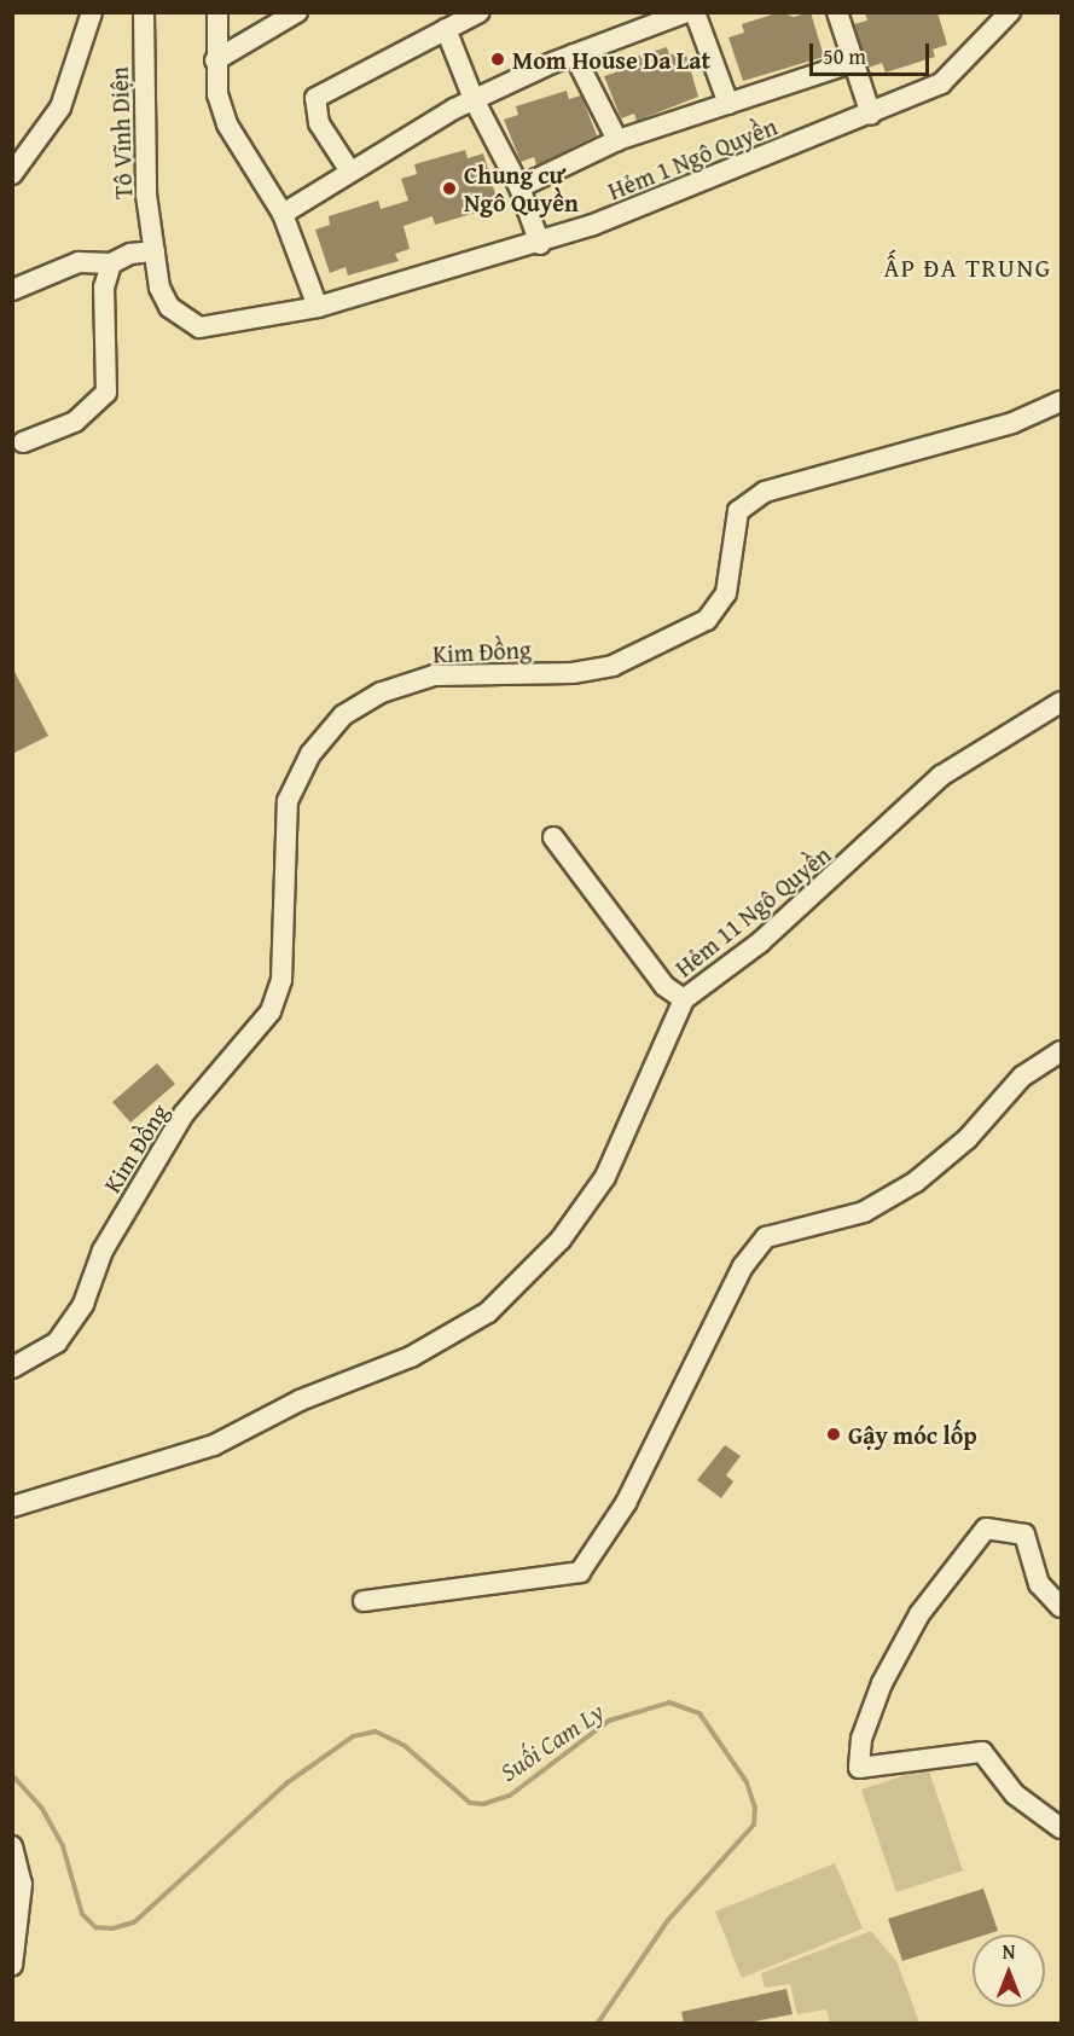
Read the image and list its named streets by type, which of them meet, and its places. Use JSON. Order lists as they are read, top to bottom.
{
  "streets": {
    "street": [
      "Tô Vĩnh Diện",
      "Hẻm 1 Ngô Quyền",
      "Kim Đồng",
      "Hẻm 11 Ngô Quyền"
    ]
  },
  "crossings": [
    ["Tô Vĩnh Diện", "Hẻm 1 Ngô Quyền"]
  ],
  "districts": ["ẤP ĐA TRUNG"],
  "water": ["Suối Cam Ly"],
  "places": ["Mom House Da Lat", "Chung cư Ngô Quyền", "Gậy móc lốp"],
  "scale_bar": "50 m",
  "north": "top"
}
